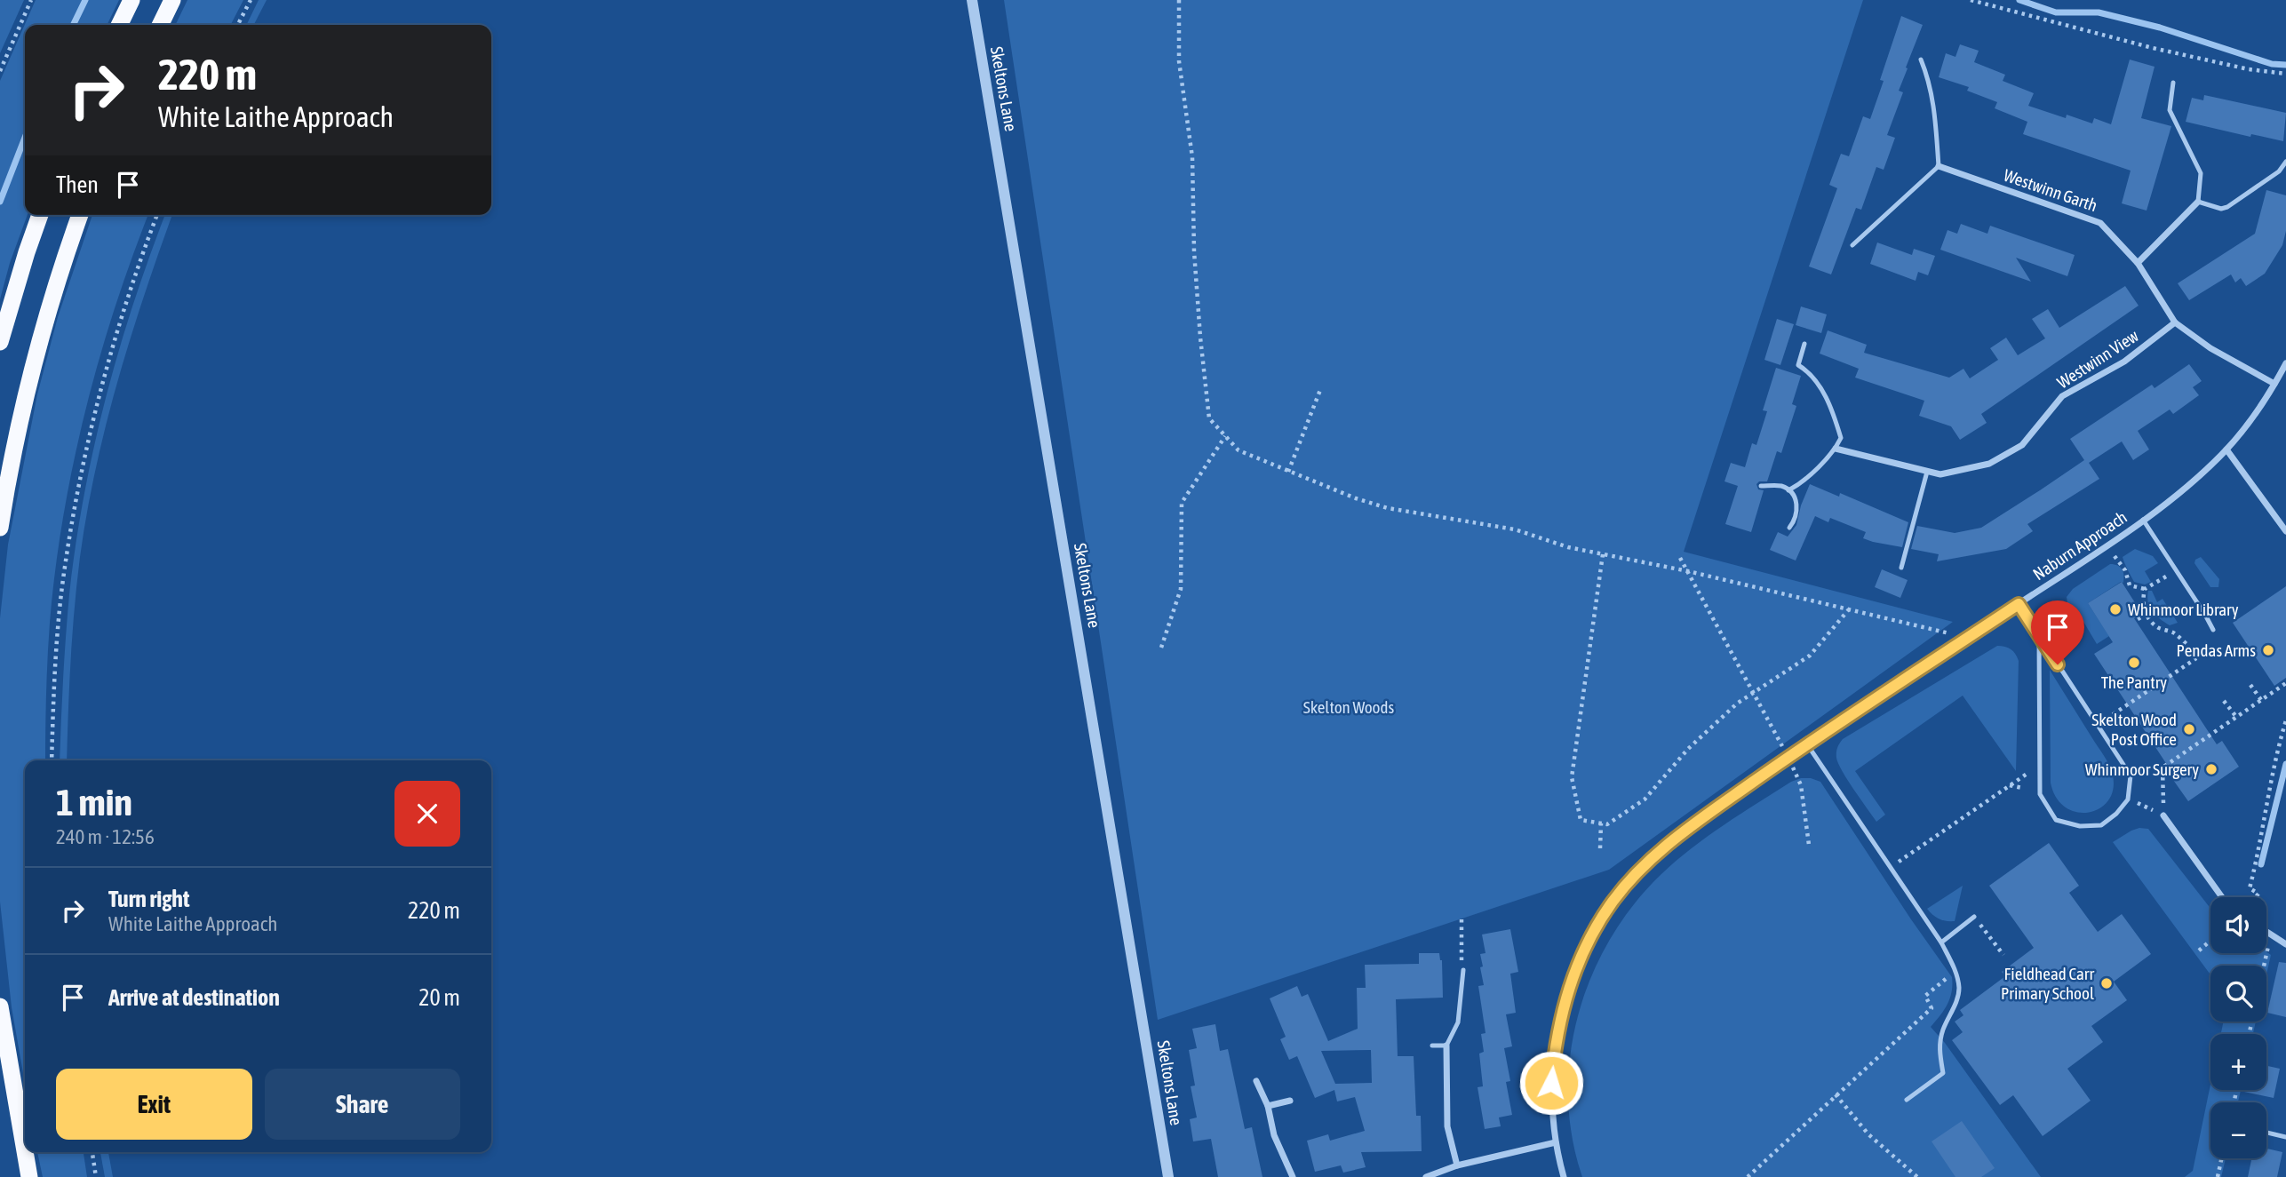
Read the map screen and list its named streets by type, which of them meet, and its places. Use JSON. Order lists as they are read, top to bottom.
{
  "streets": {
    "street": [
      "Skeltons Lane",
      "Westwinn Garth",
      "Westwinn View",
      "Naburn Approach"
    ]
  },
  "crossings": [
    ["Westwinn Garth", "Westwinn View"],
    ["Westwinn Garth", "Naburn Approach"]
  ],
  "parks": ["Skelton Woods"],
  "places": [
    "Whinmoor Library",
    "Pendas Arms",
    "The Pantry",
    "Skelton Wood Post Office",
    "Whinmoor Surgery",
    "Fieldhead Carr Primary School"
  ],
  "page": {
    "turn": ["220 m", "White Laithe Approach"],
    "then": "Then",
    "heading": ["1 min", "240 m · 12:56"],
    "list": [
      {
        "name": "Turn right",
        "note": "White Laithe Approach",
        "value": "220 m"
      },
      {
        "name": "Arrive at destination",
        "value": "20 m"
      }
    ],
    "map_buttons": ["+", "−"],
    "buttons": ["Exit", "Share"]
  }
}
